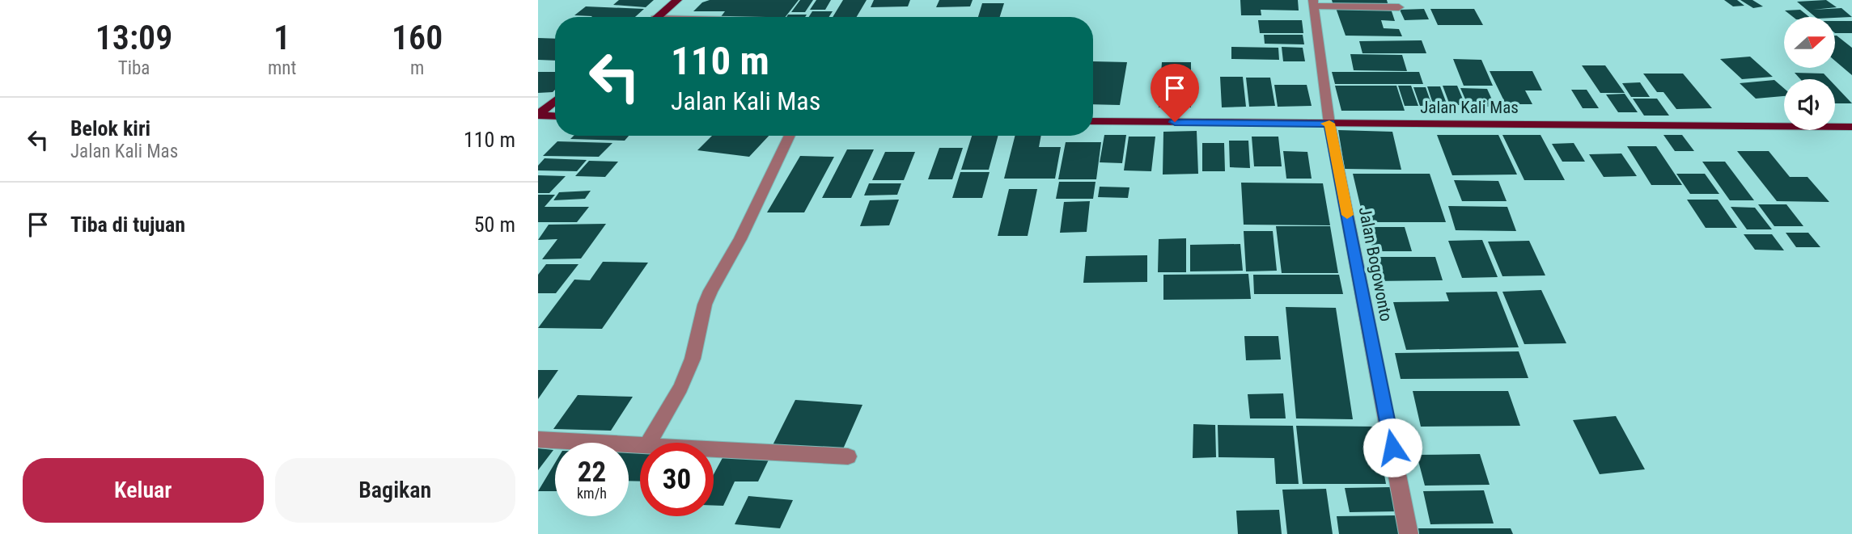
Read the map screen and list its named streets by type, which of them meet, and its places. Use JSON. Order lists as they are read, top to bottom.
{
  "streets": {
    "main road": ["Jalan Kali Mas"],
    "street": ["Jalan Bogowonto"]
  },
  "crossings": [
    ["Jalan Kali Mas", "Jalan Bogowonto"]
  ],
  "north": "right",
  "page": {
    "eta": [
      "13:09",
      "Tiba",
      "1",
      "mnt",
      "160",
      "m"
    ],
    "turn": ["110 m", "Jalan Kali Mas"],
    "list": [
      {
        "name": "Belok kiri",
        "note": "Jalan Kali Mas",
        "value": "110 m"
      },
      {
        "name": "Tiba di tujuan",
        "value": "50 m"
      }
    ],
    "speed": "22 km/h",
    "limit": "30",
    "buttons": ["Keluar", "Bagikan"]
  }
}
